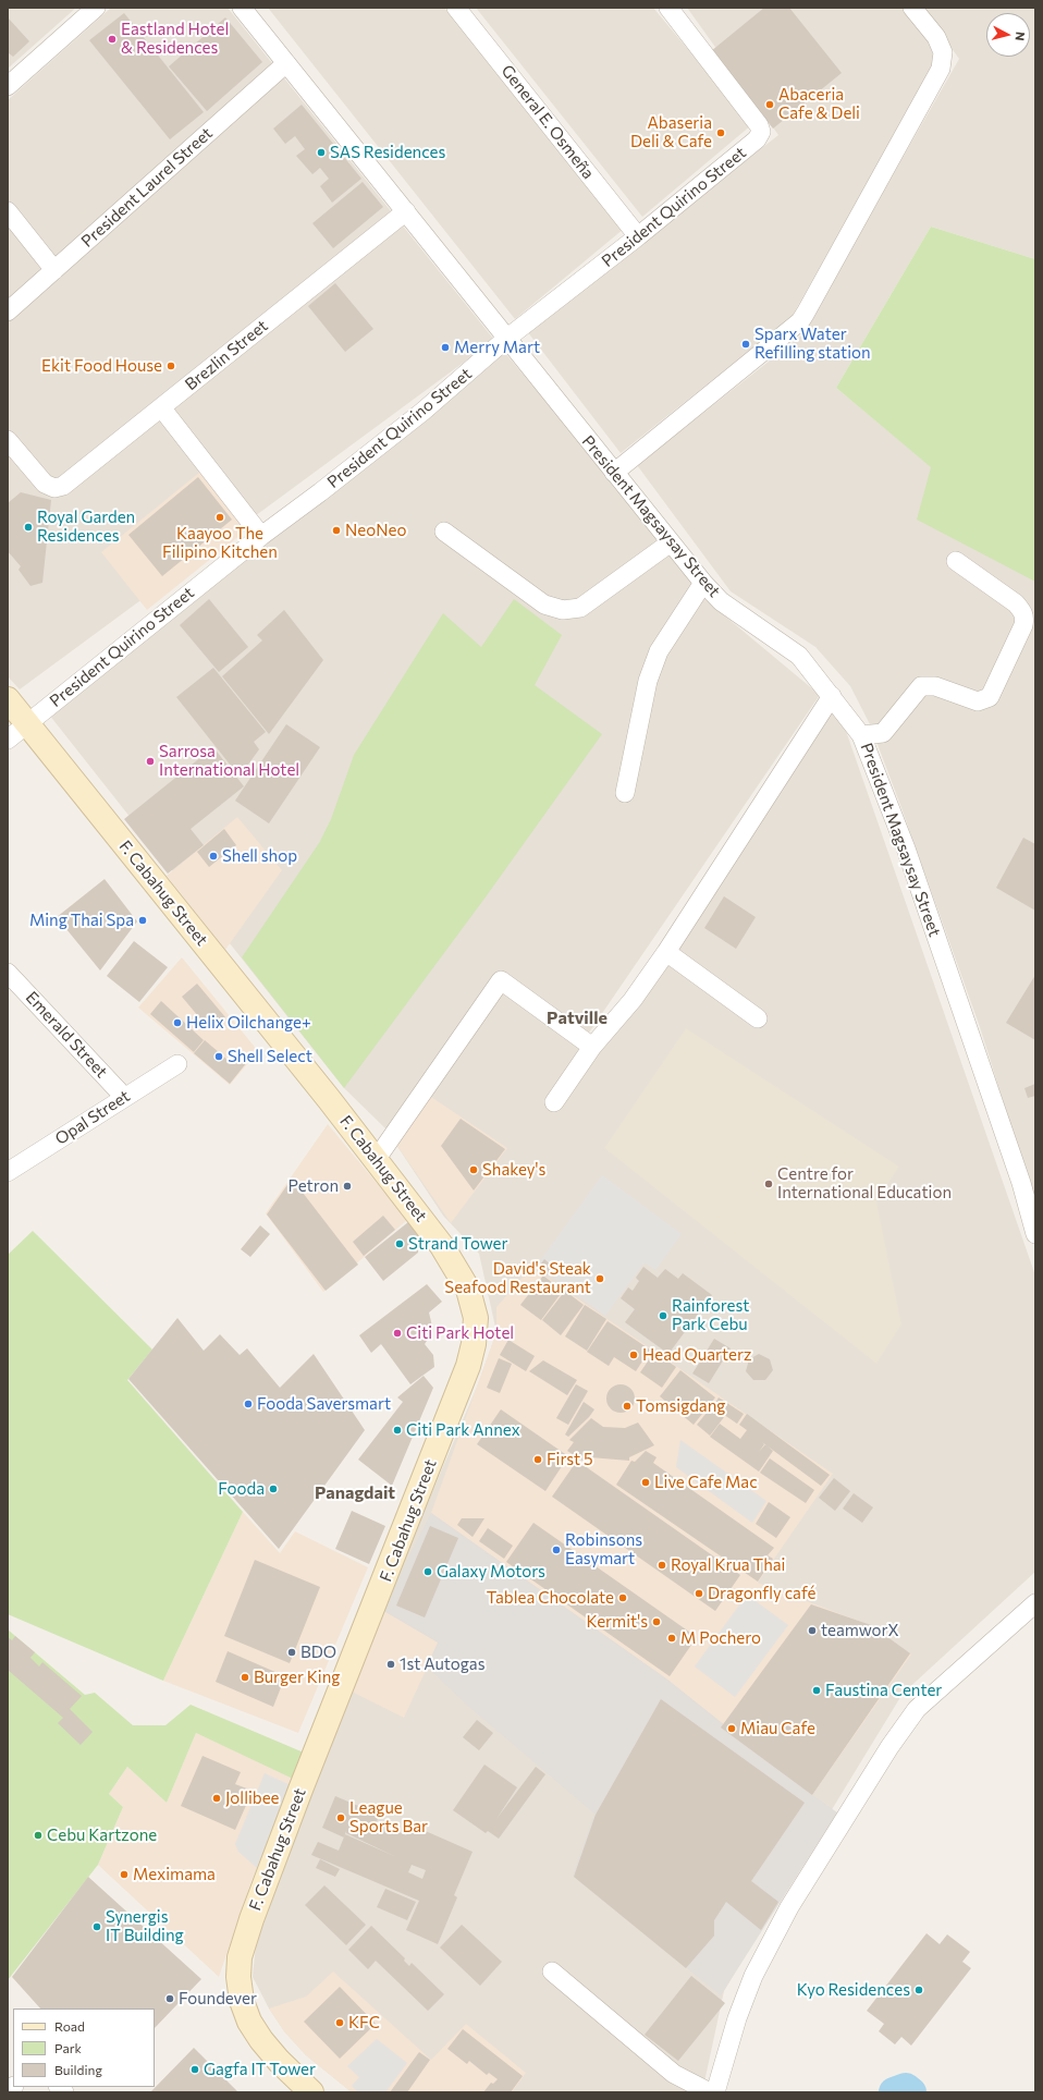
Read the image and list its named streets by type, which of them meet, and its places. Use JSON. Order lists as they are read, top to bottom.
{
  "streets": {
    "main road": ["F. Cabahug Street"],
    "street": [
      "General E. Osmeña",
      "President Laurel Street",
      "President Quirino Street",
      "Brezlin Street",
      "President Magsaysay Street",
      "Emerald Street",
      "Opal Street"
    ]
  },
  "crossings": [
    ["General E. Osmeña", "President Quirino Street"],
    ["President Laurel Street", "President Magsaysay Street"],
    ["President Quirino Street", "President Magsaysay Street"],
    ["President Quirino Street", "F. Cabahug Street"],
    ["Brezlin Street", "President Magsaysay Street"],
    ["Emerald Street", "Opal Street"]
  ],
  "districts": ["Patville", "Panagdait"],
  "places": [
    "Eastland Hotel & Residences",
    "Abaceria Cafe & Deli",
    "Abaseria Deli & Cafe",
    "SAS Residences",
    "Sparx Water Refilling station",
    "Merry Mart",
    "Ekit Food House",
    "Kaayoo The Filipino Kitchen",
    "Royal Garden Residences",
    "NeoNeo",
    "Sarrosa International Hotel",
    "Shell shop",
    "Ming Thai Spa",
    "Helix Oilchange+",
    "Shell Select",
    "Shakey's",
    "Centre for International Education",
    "Petron",
    "Strand Tower",
    "David's Steak Seafood Restaurant",
    "Rainforest Park Cebu",
    "Citi Park Hotel",
    "Head Quarterz",
    "Fooda Saversmart",
    "Tomsigdang",
    "Citi Park Annex",
    "First 5",
    "Live Cafe Mac",
    "Fooda",
    "Robinsons Easymart",
    "Royal Krua Thai",
    "Galaxy Motors",
    "Dragonfly café",
    "Tablea Chocolate",
    "Kermit's",
    "teamworX",
    "M Pochero",
    "BDO",
    "1st Autogas",
    "Burger King",
    "Faustina Center",
    "Miau Cafe",
    "Jollibee",
    "League Sports Bar",
    "Cebu Kartzone",
    "Meximama",
    "Synergis IT Building",
    "Kyo Residences",
    "Foundever",
    "KFC",
    "Gagfa IT Tower"
  ],
  "legend": ["Road", "Park", "Building"],
  "north": "right"
}
